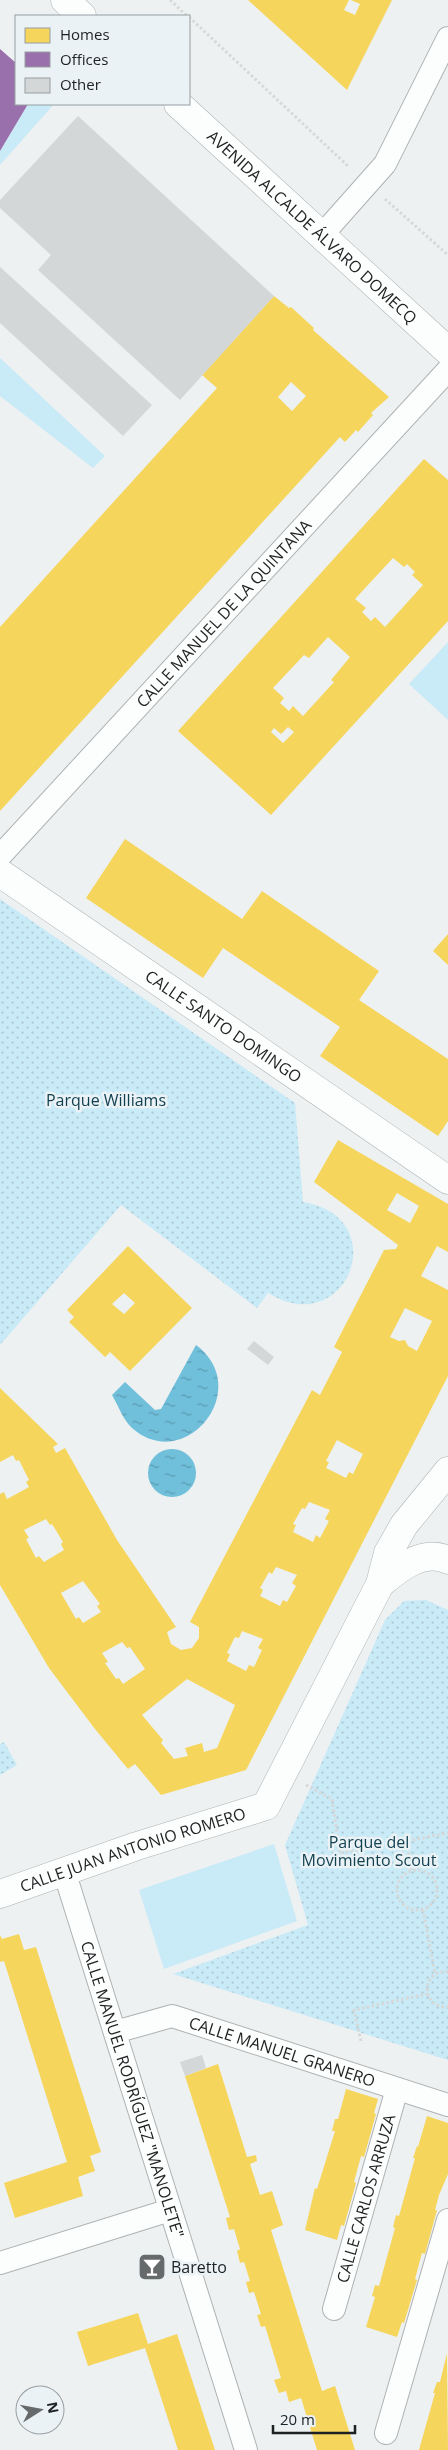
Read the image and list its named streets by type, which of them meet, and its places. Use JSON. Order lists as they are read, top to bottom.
{
  "streets": {
    "street": [
      "AVENIDA ALCALDE ÁLVARO DOMECQ",
      "CALLE MANUEL DE LA QUINTANA",
      "CALLE SANTO DOMINGO",
      "CALLE JUAN ANTONIO ROMERO",
      "CALLE MANUEL GRANERO",
      "CALLE MANUEL RODRÍGUEZ \"MANOLETE\"",
      "CALLE CARLOS ARRUZA"
    ]
  },
  "crossings": [
    ["CALLE JUAN ANTONIO ROMERO", "CALLE MANUEL RODRÍGUEZ \"MANOLETE\""],
    ["CALLE MANUEL GRANERO", "CALLE MANUEL RODRÍGUEZ \"MANOLETE\""],
    ["CALLE MANUEL GRANERO", "CALLE CARLOS ARRUZA"]
  ],
  "parks": ["Parque Williams", "Parque del Movimiento Scout"],
  "places": {
    "bar": ["Baretto"]
  },
  "legend": ["Homes", "Offices", "Other"],
  "scale_bar": "20 m",
  "north": "right"
}
